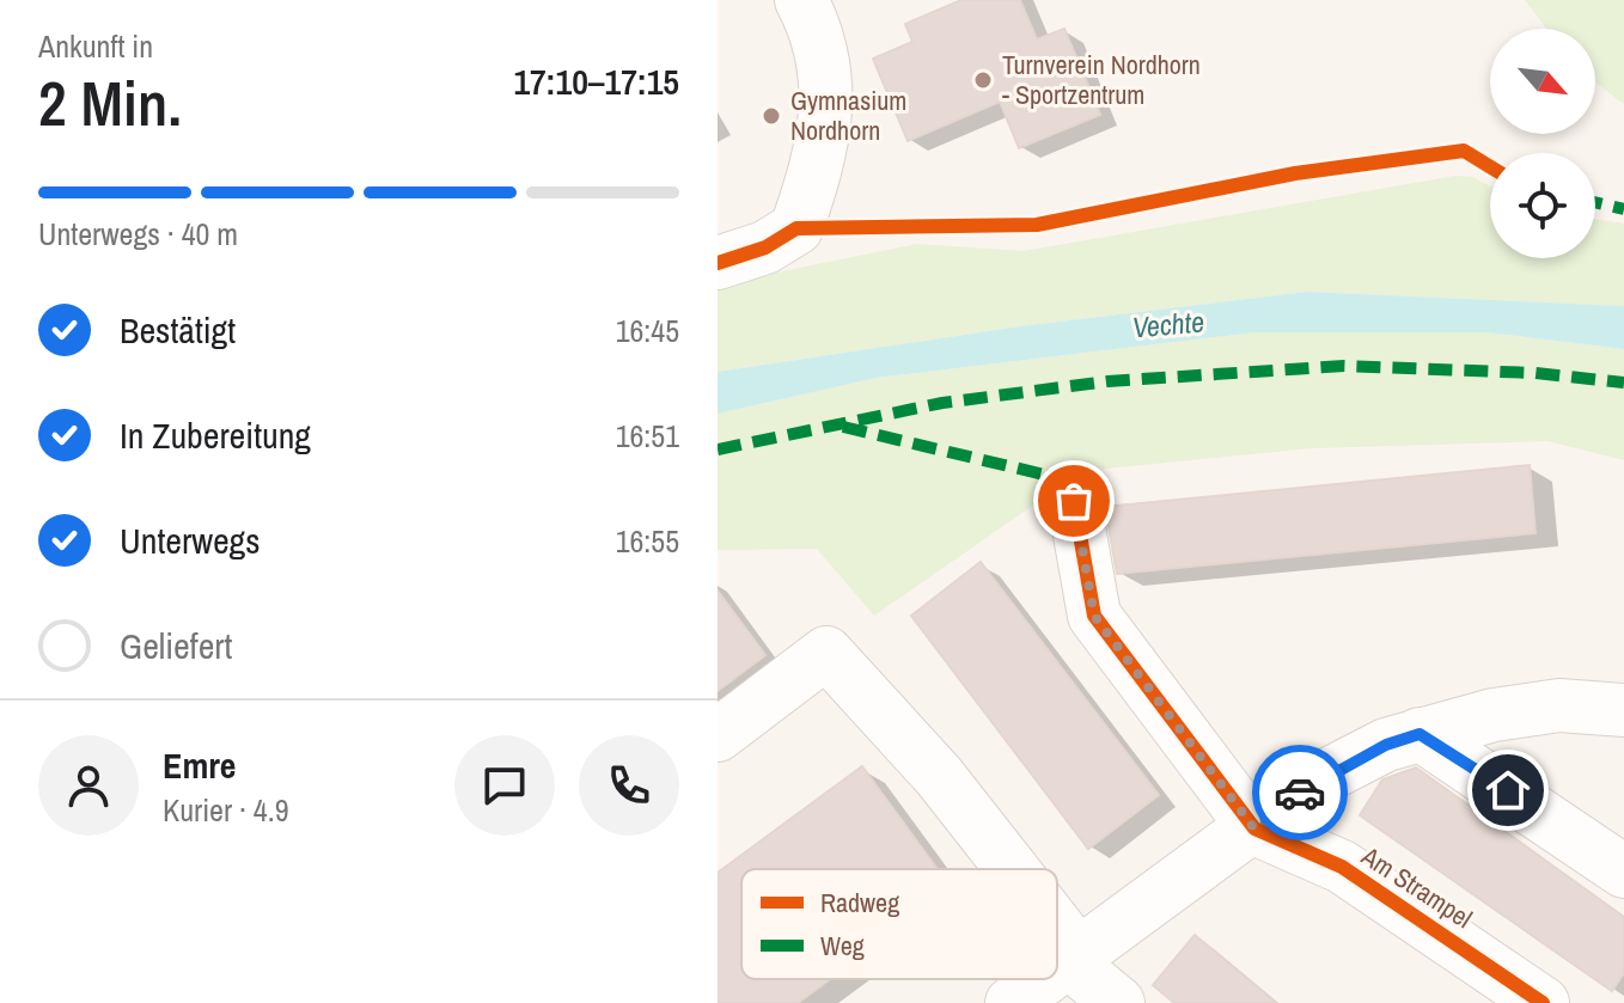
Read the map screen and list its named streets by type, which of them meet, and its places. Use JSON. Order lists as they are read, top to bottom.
{
  "streets": {
    "street": ["Am Strampel"]
  },
  "water": ["Vechte"],
  "places": ["Turnverein Nordhorn - Sportzentrum", "Gymnasium Nordhorn"],
  "legend": ["Radweg", "Weg"],
  "north": "bottom right",
  "page": {
    "heading": ["2 Min.", "Ankunft in", "17:10–17:15"],
    "panel": ["Emre", "Kurier · 4.9"],
    "bar": "Unterwegs · 40 m",
    "list": [
      ["Bestätigt", "16:45"],
      ["In Zubereitung", "16:51"],
      ["Unterwegs", "16:55"],
      "Geliefert"
    ]
  }
}
